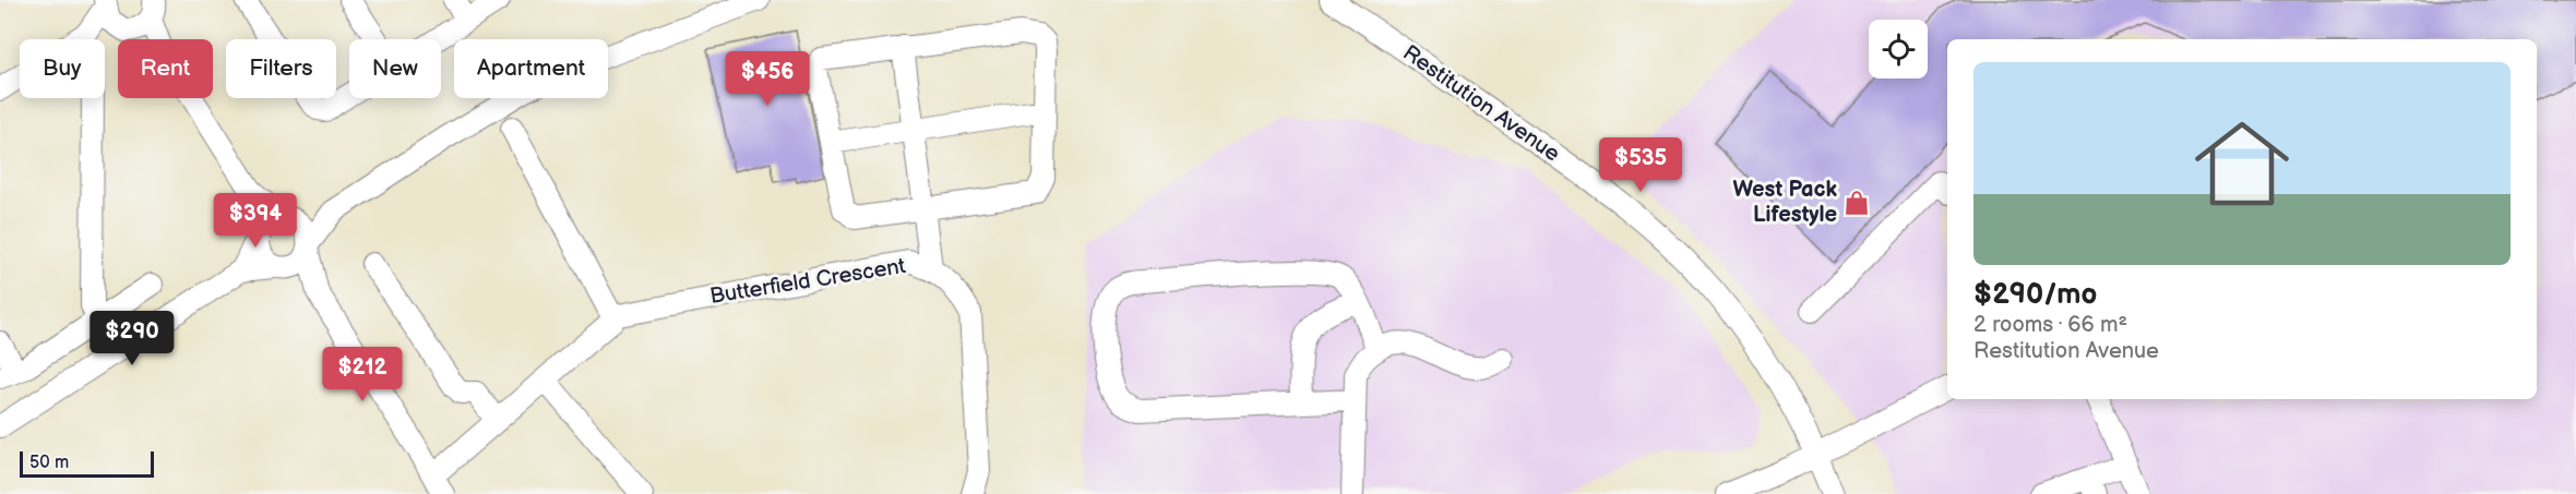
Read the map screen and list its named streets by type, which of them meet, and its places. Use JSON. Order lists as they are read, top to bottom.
{
  "streets": {
    "street": ["Restitution Avenue", "Butterfield Crescent"]
  },
  "places": {
    "shop": ["West Pack Lifestyle"]
  },
  "scale_bar": "50 m",
  "page": {
    "chip": [
      "Buy",
      "Rent",
      "Filters",
      "New",
      "Apartment"
    ],
    "list": [
      {
        "name": "$290/mo",
        "note": "2 rooms · 66 m² · Restitution Avenue"
      }
    ],
    "price": [
      "$456",
      "$535",
      "$394",
      "$290",
      "$212"
    ],
    "scale": "50 m"
  }
}
